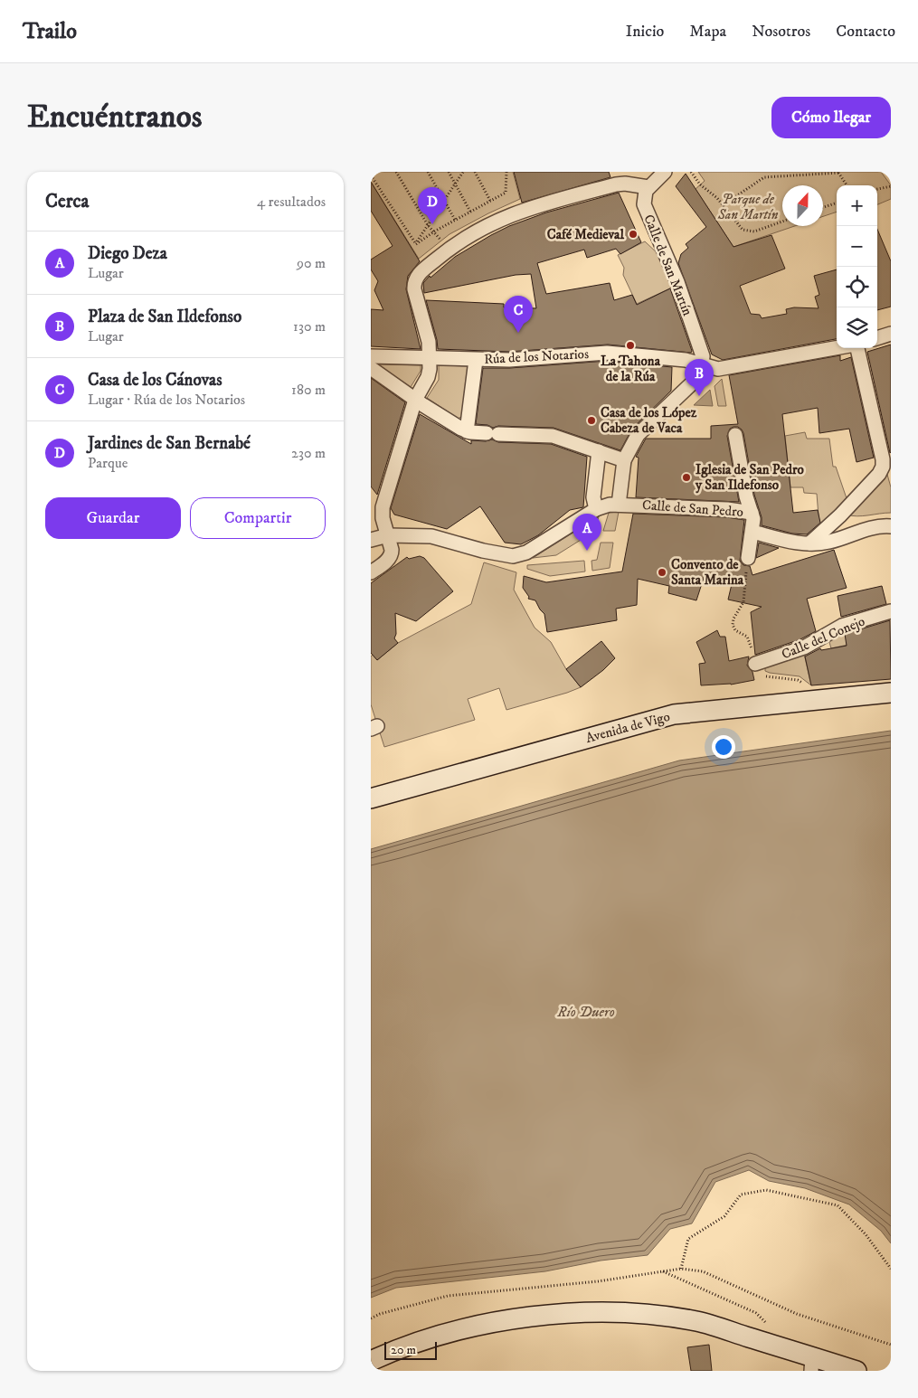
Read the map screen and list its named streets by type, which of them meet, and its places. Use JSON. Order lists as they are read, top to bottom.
{
  "streets": {
    "street": [
      "Calle de San Martín",
      "Rúa de los Notarios",
      "Calle de San Pedro",
      "Calle del Conejo",
      "Avenida de Vigo"
    ]
  },
  "crossings": [
    ["Calle de San Martín", "Rúa de los Notarios"]
  ],
  "water": ["Río Duero"],
  "parks": ["Parque de San Martín"],
  "places": [
    "Café Medieval",
    "La Tahona de la Rúa",
    "Casa de los López Cabeza de Vaca",
    "Iglesia de San Pedro y San Ildefonso",
    "Convento de Santa Marina"
  ],
  "scale_bar": "20 m",
  "north": "top",
  "page": {
    "header": "Trailo",
    "nav": [
      "Inicio",
      "Mapa",
      "Nosotros",
      "Contacto"
    ],
    "buttons": [
      "Cómo llegar",
      ["Guardar", "Compartir"]
    ],
    "title": "Encuéntranos",
    "heading": ["Cerca", "4 resultados"],
    "map_buttons": ["+", "−"],
    "pins": [
      "D",
      "C",
      "B",
      "A"
    ],
    "list": [
      {
        "mark": "A",
        "name": "Diego Deza",
        "note": "Lugar",
        "value": "90 m"
      },
      {
        "mark": "B",
        "name": "Plaza de San Ildefonso",
        "note": "Lugar",
        "value": "130 m"
      },
      {
        "mark": "C",
        "name": "Casa de los Cánovas",
        "note": "Lugar · Rúa de los Notarios",
        "value": "180 m"
      },
      {
        "mark": "D",
        "name": "Jardines de San Bernabé",
        "note": "Parque",
        "value": "230 m"
      }
    ],
    "scale": "20 m"
  }
}
